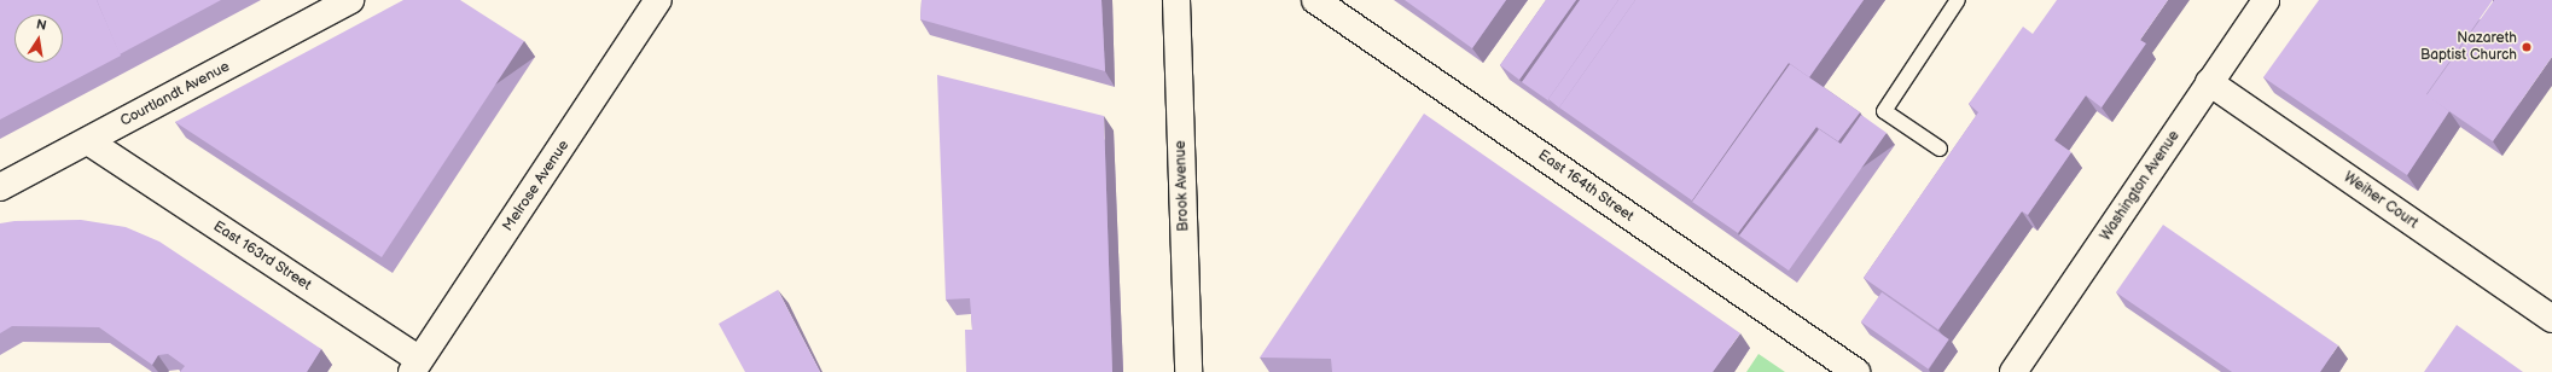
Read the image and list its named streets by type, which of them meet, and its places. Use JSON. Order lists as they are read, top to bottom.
{
  "streets": {
    "street": [
      "Courtlandt Avenue",
      "Melrose Avenue",
      "Brook Avenue",
      "East 164th Street",
      "Washington Avenue",
      "Weiher Court",
      "East 163rd Street"
    ]
  },
  "crossings": [
    ["Courtlandt Avenue", "East 163rd Street"],
    ["Melrose Avenue", "East 163rd Street"],
    ["Washington Avenue", "Weiher Court"]
  ],
  "places": ["Nazareth Baptist Church"],
  "north": "top"
}
